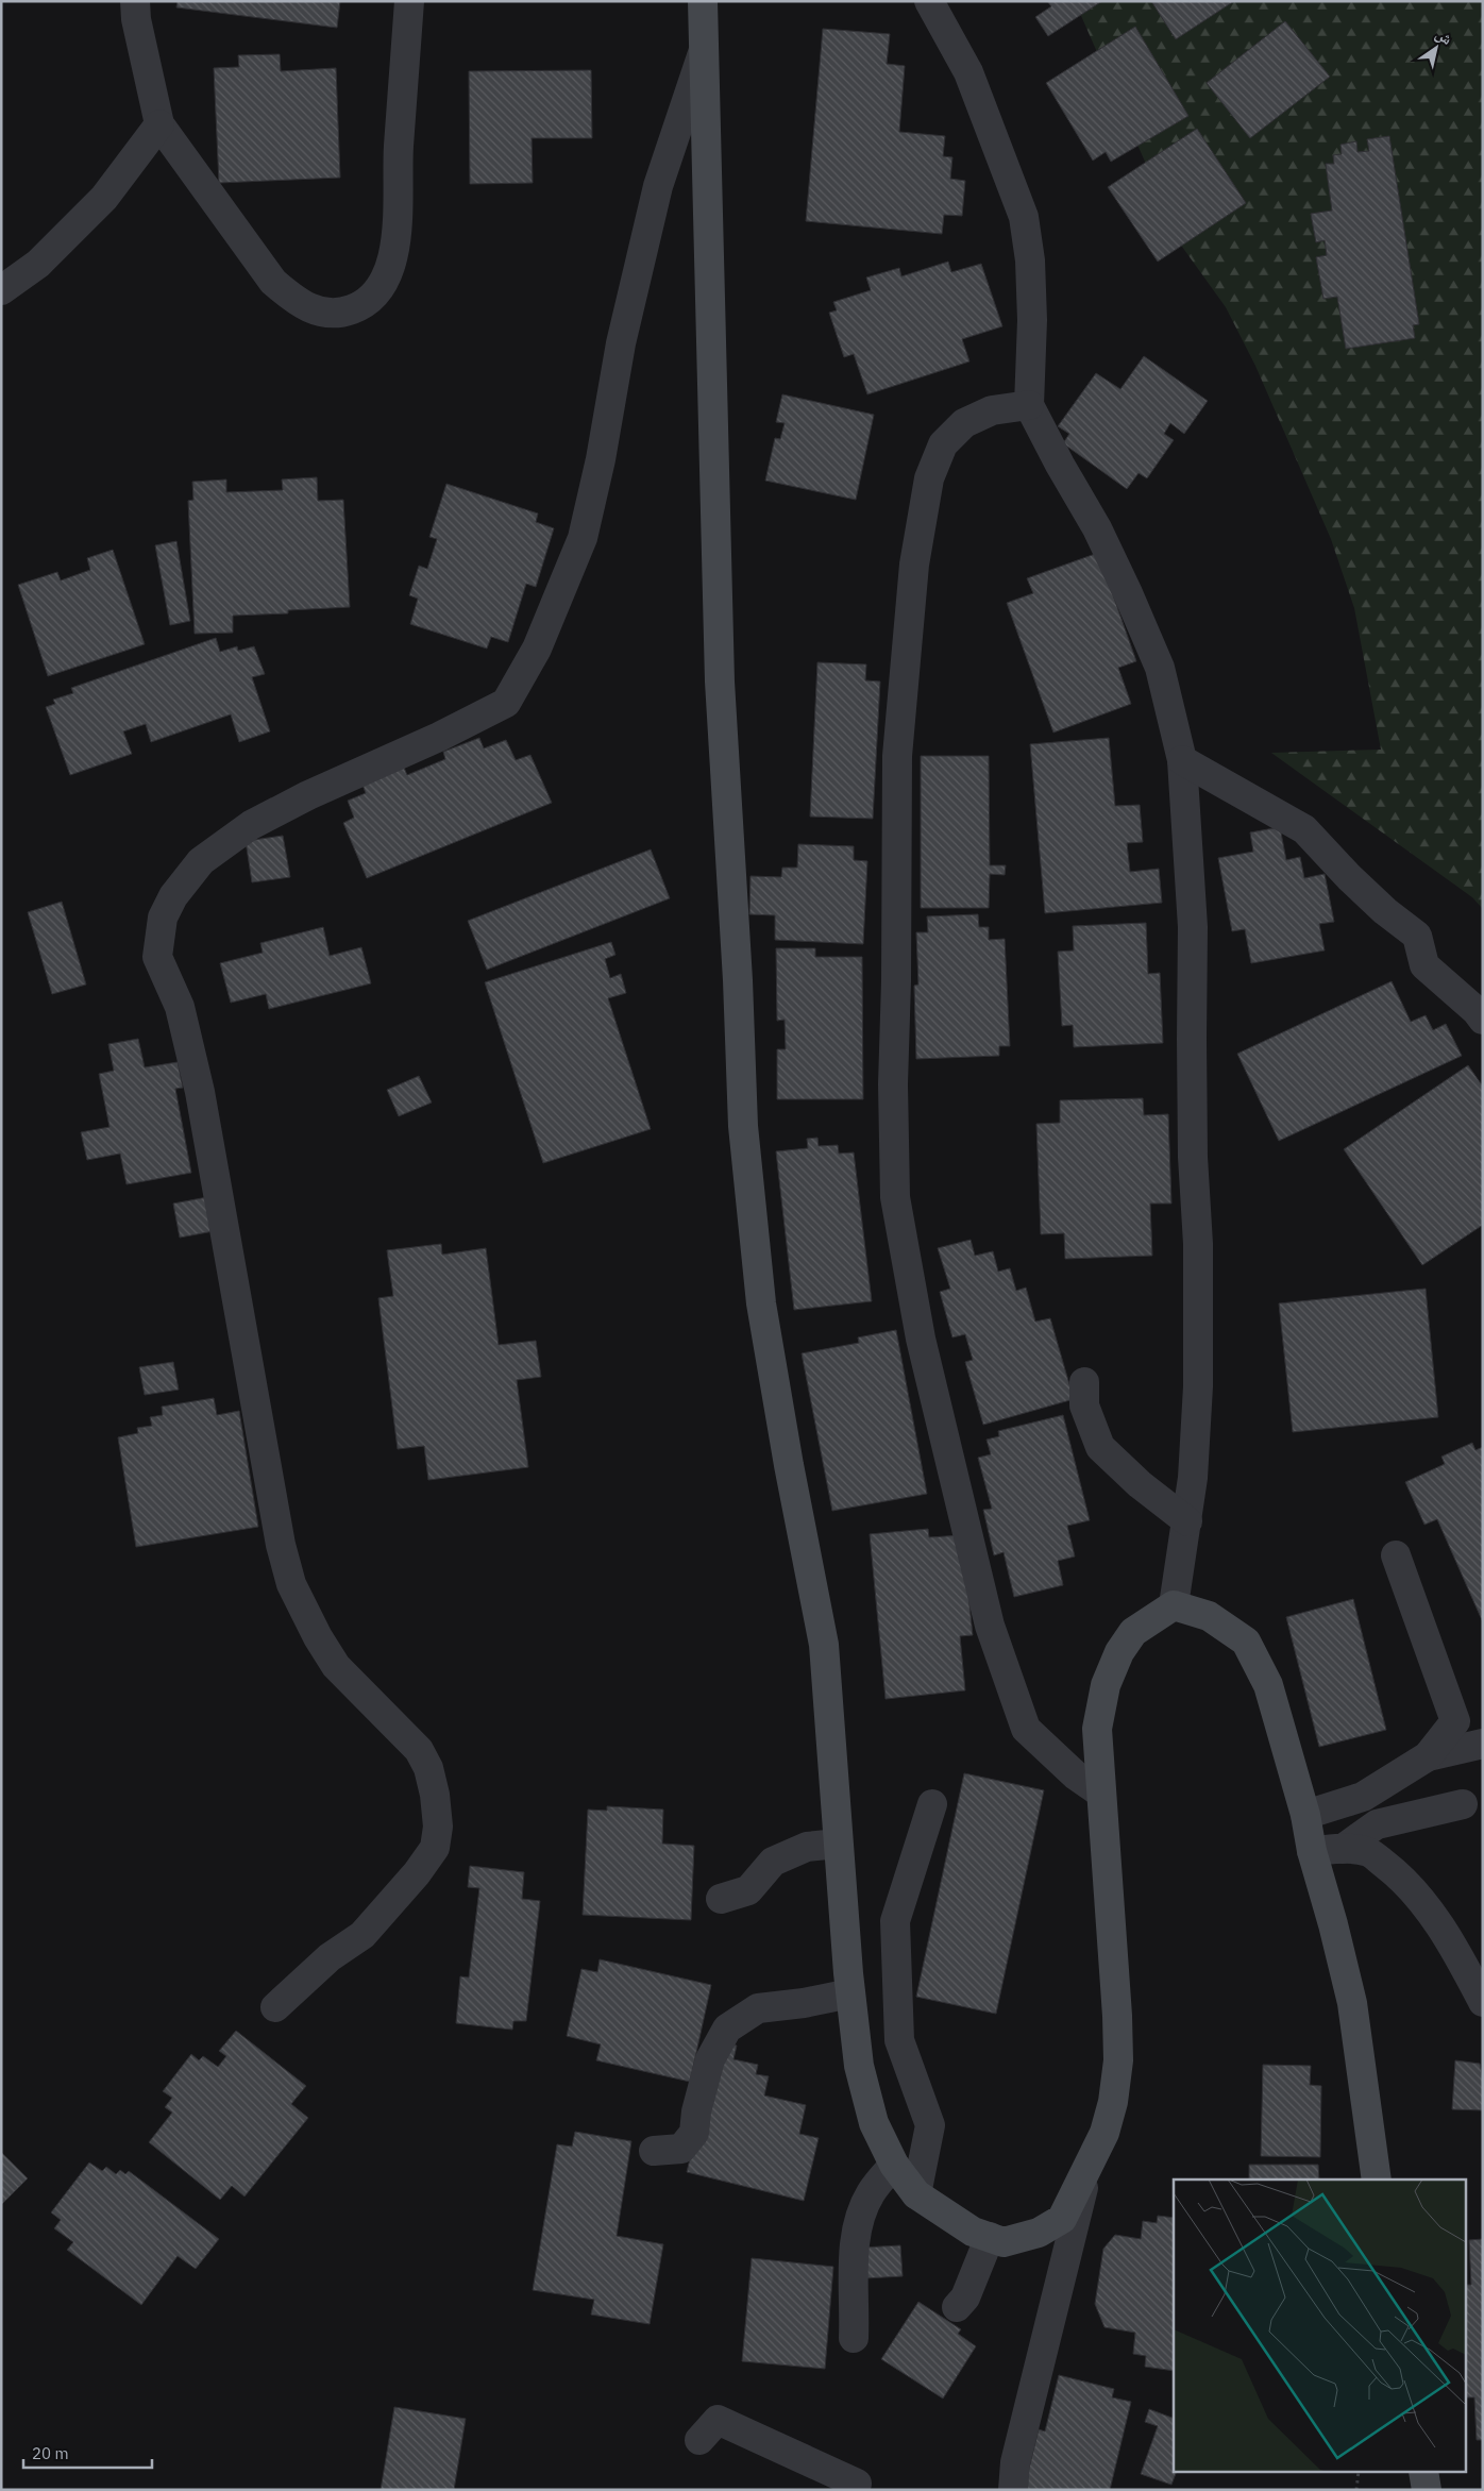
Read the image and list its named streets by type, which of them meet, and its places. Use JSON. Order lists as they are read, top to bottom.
{
  "scale_bar": "20 m",
  "north": "top right"
}
